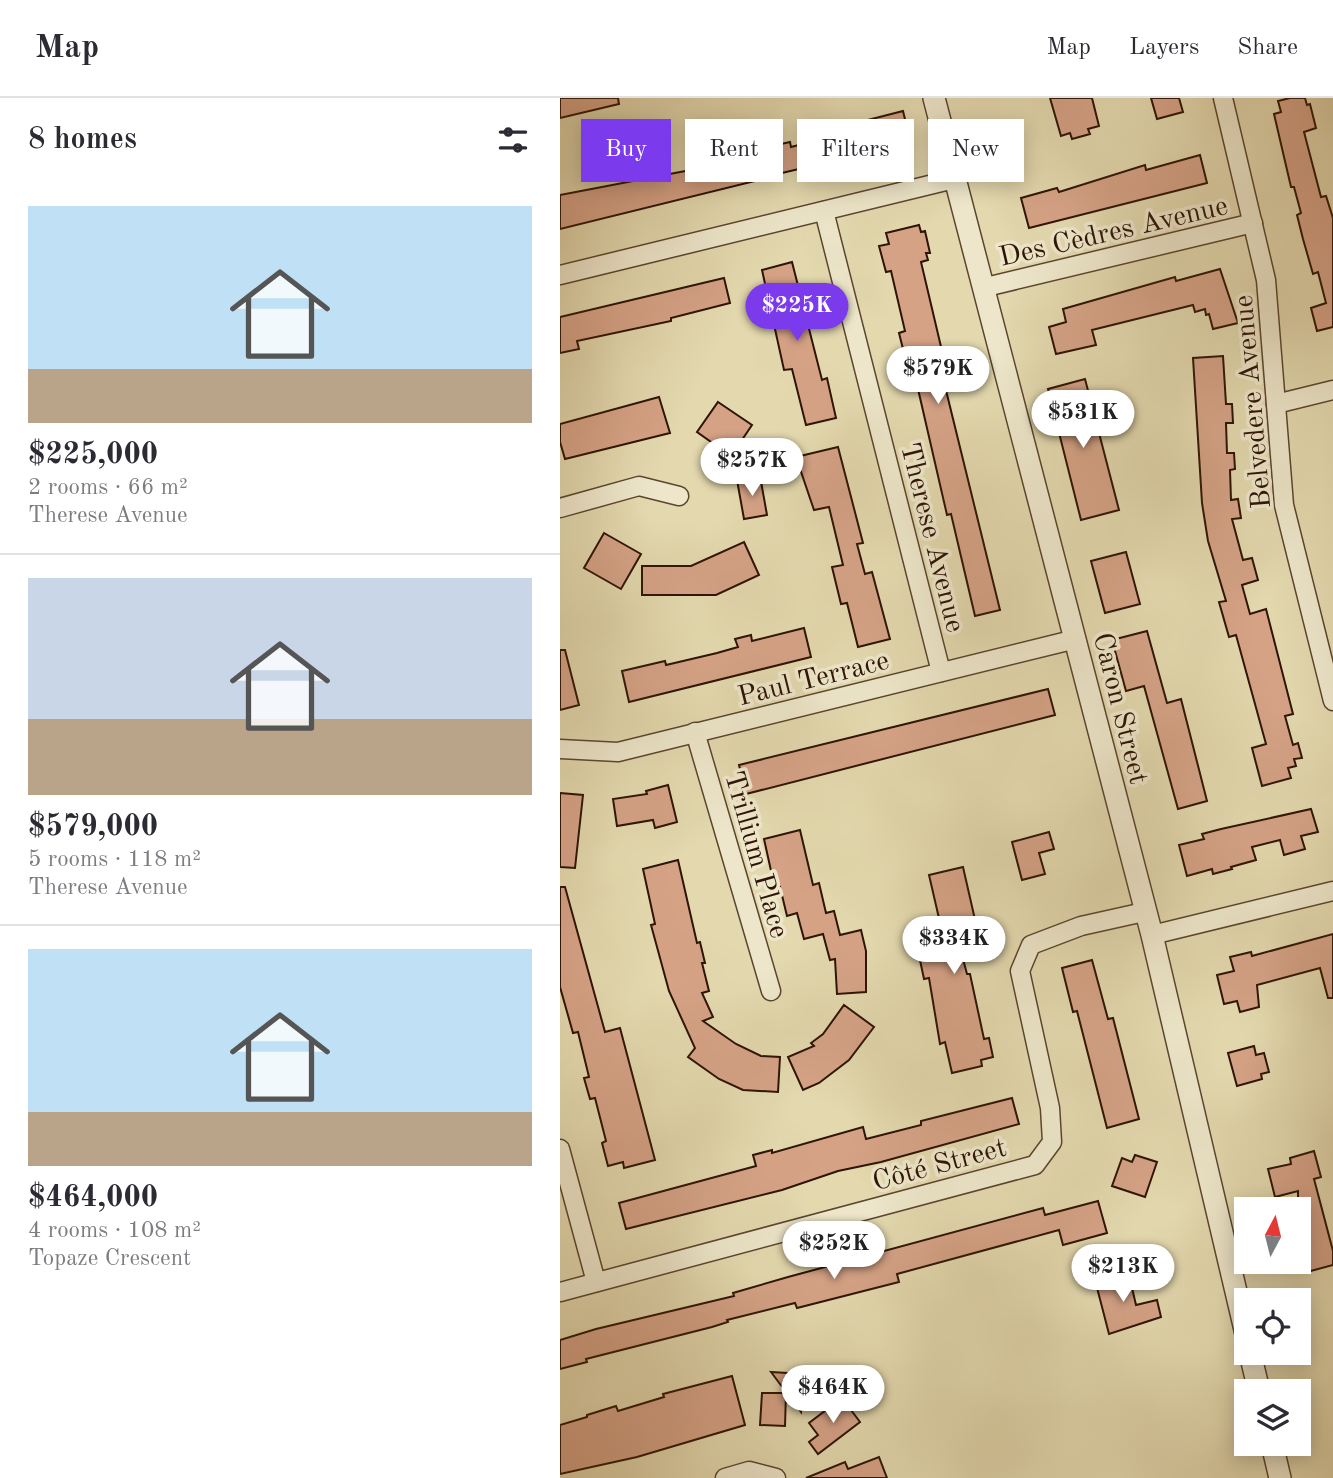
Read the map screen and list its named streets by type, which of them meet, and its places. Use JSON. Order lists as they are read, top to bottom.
{
  "streets": {
    "street": [
      "Des Cèdres Avenue",
      "Belvedere Avenue",
      "Therese Avenue",
      "Paul Terrace",
      "Caron Street",
      "Trillium Place",
      "Côté Street"
    ]
  },
  "crossings": [
    ["Des Cèdres Avenue", "Belvedere Avenue"],
    ["Des Cèdres Avenue", "Caron Street"],
    ["Therese Avenue", "Paul Terrace"],
    ["Paul Terrace", "Caron Street"],
    ["Paul Terrace", "Trillium Place"],
    ["Caron Street", "Côté Street"]
  ],
  "north": "top",
  "page": {
    "header": "Map",
    "nav": ["Map", "Layers", "Share"],
    "heading": "8 homes",
    "chip": [
      "Buy",
      "Rent",
      "Filters",
      "New"
    ],
    "list": [
      {
        "name": "$225,000",
        "note": "2 rooms · 66 m² · Therese Avenue"
      },
      {
        "name": "$579,000",
        "note": "5 rooms · 118 m² · Therese Avenue"
      },
      {
        "name": "$464,000",
        "note": "4 rooms · 108 m² · Topaze Crescent"
      }
    ],
    "price": [
      "$225K",
      "$579K",
      "$531K",
      "$257K",
      "$334K",
      "$252K",
      "$213K",
      "$464K"
    ]
  }
}
